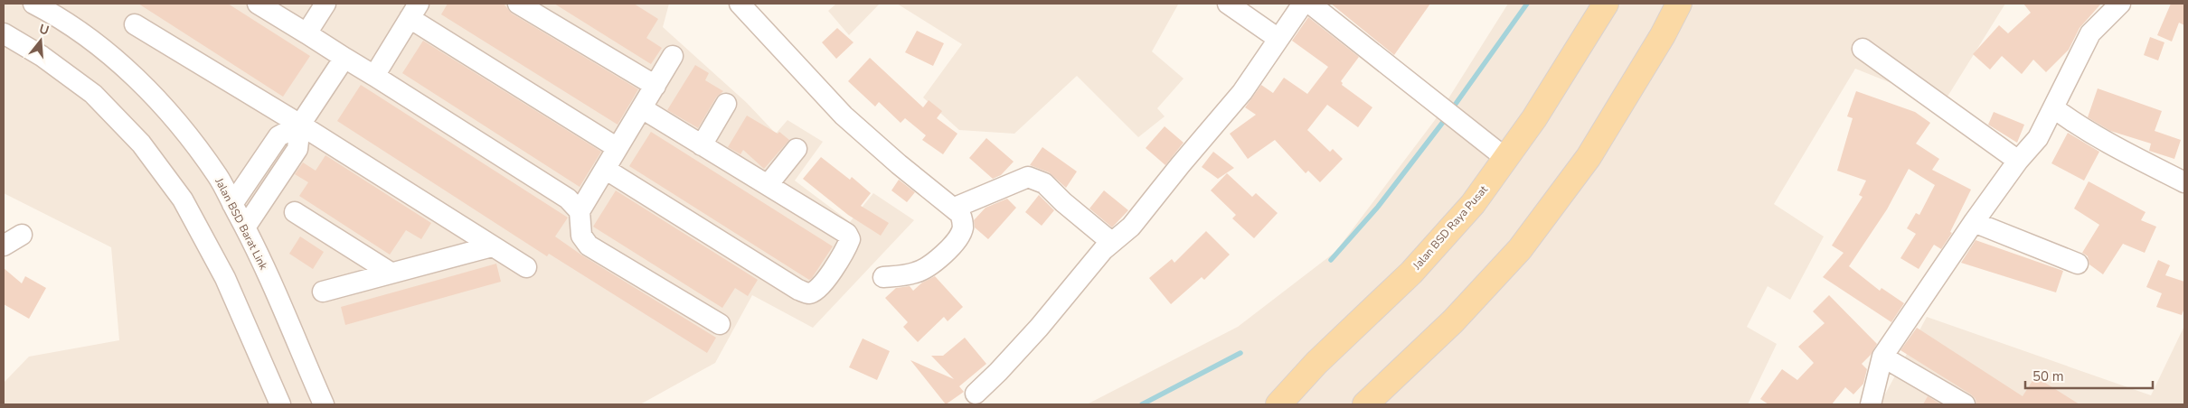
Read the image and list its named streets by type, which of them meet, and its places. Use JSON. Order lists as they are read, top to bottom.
{
  "streets": {
    "main road": ["Jalan BSD Raya Pusat"],
    "street": ["Jalan BSD Barat Link"]
  },
  "scale_bar": "50 m",
  "north": "top"
}
